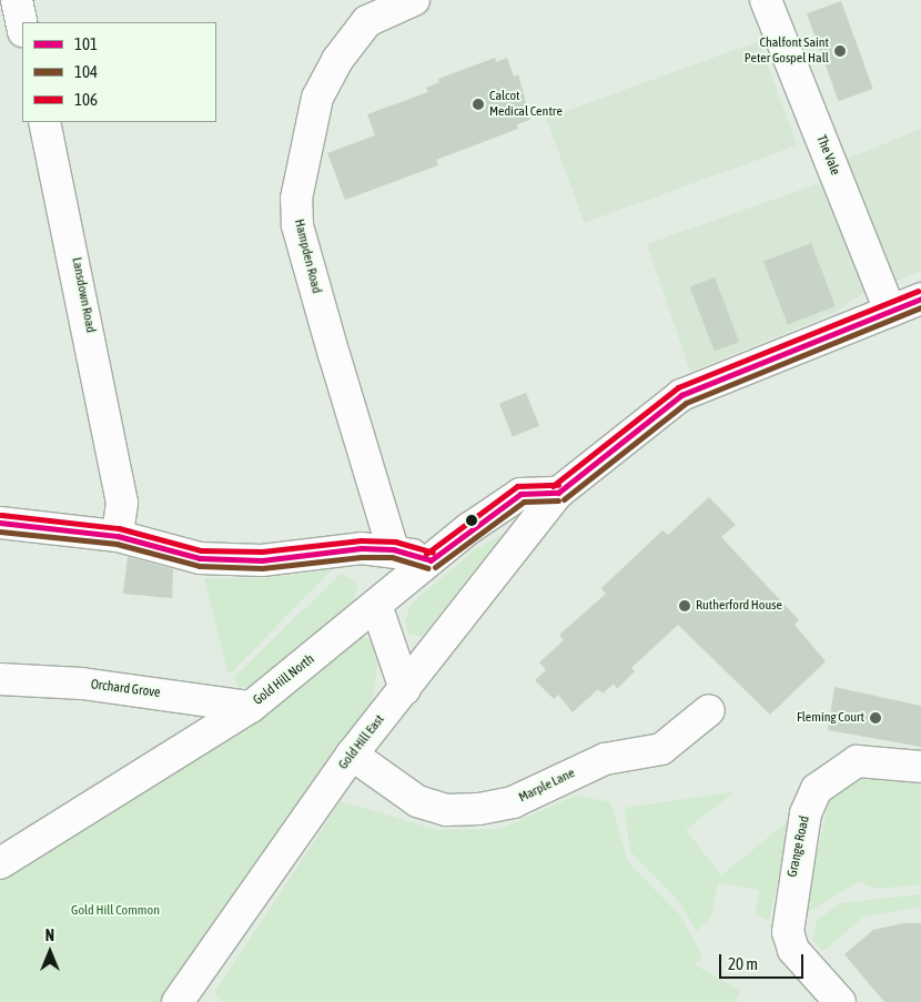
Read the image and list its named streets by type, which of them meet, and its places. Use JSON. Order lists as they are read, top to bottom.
{
  "streets": {
    "street": [
      "The Vale",
      "Hampden Road",
      "Lansdown Road",
      "Gold Hill North",
      "Orchard Grove",
      "Gold Hill East",
      "Marple Lane",
      "Grange Road"
    ]
  },
  "crossings": [
    ["The Vale", "Gold Hill East"],
    ["Gold Hill North", "Orchard Grove"],
    ["Gold Hill North", "Gold Hill East"],
    ["Gold Hill East", "Marple Lane"]
  ],
  "parks": ["Gold Hill Common"],
  "places": [
    "Chalfont Saint Peter Gospel Hall",
    "Calcot Medical Centre",
    "Rutherford House",
    "Fleming Court"
  ],
  "lines": ["transit line 106", "transit line 101", "transit line 104"],
  "legend": ["101", "104", "106"],
  "scale_bar": "20 m",
  "north": "top"
}
